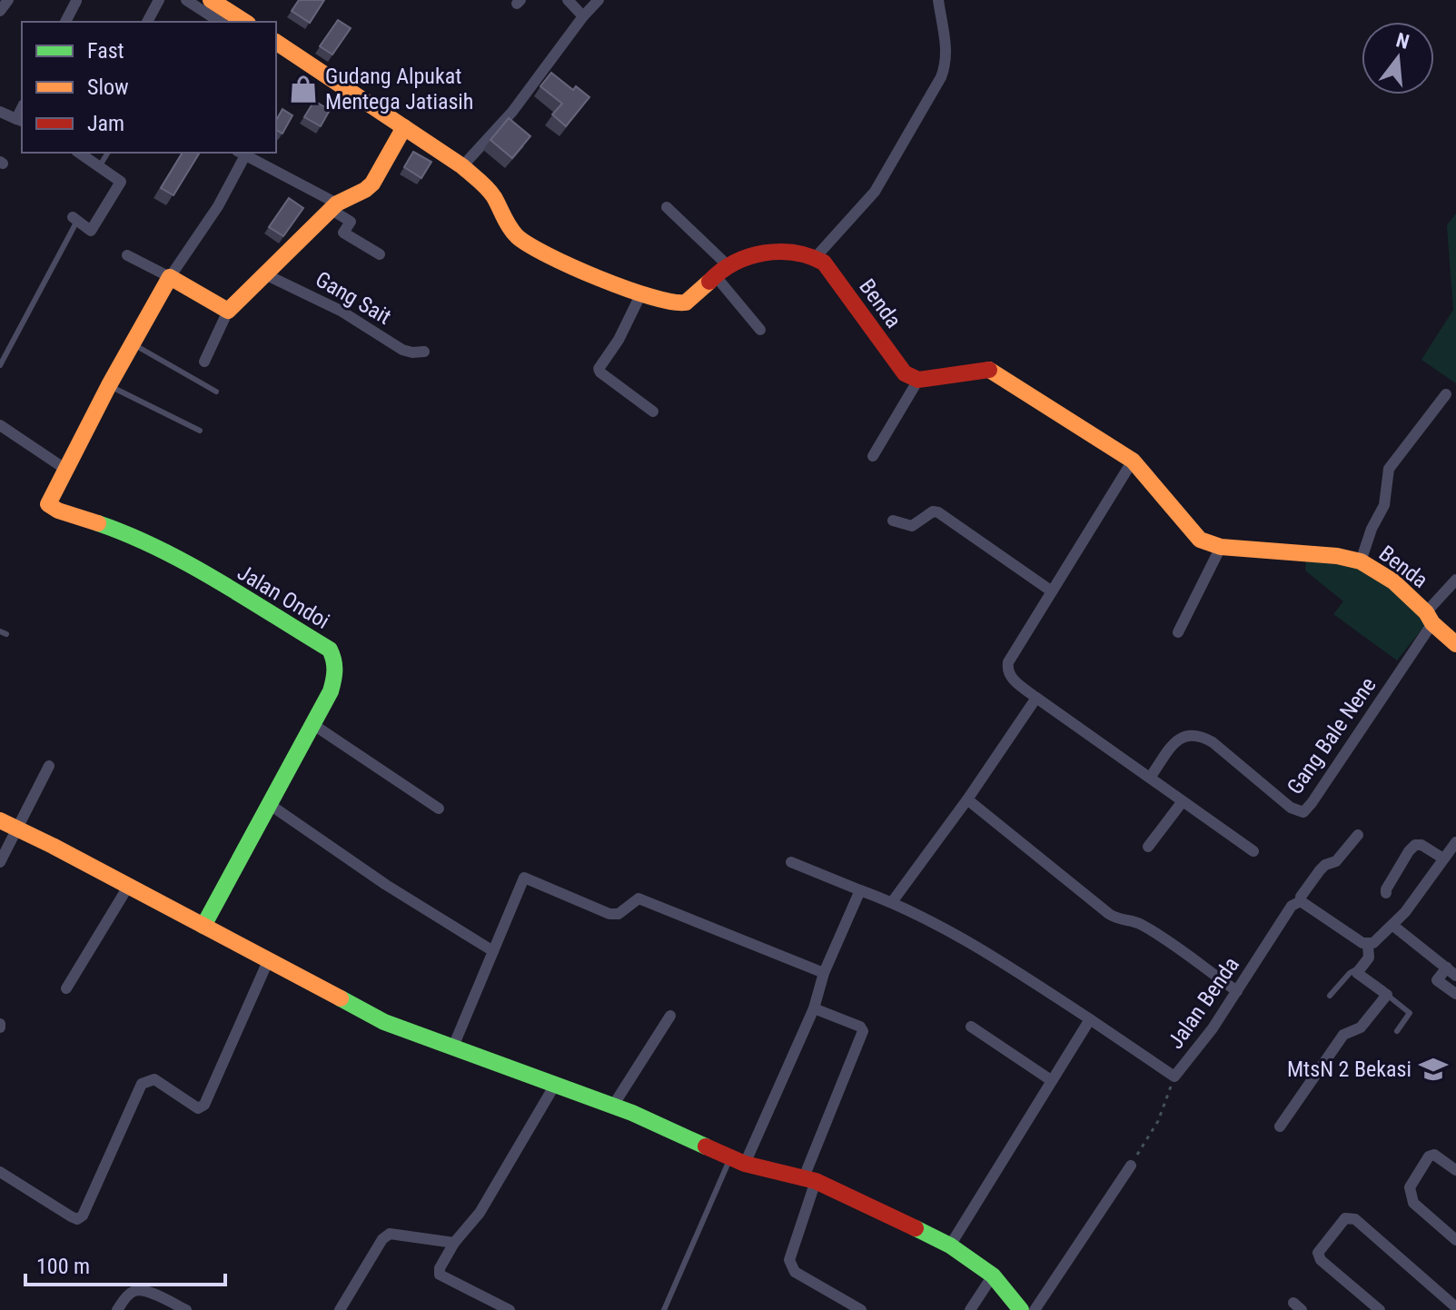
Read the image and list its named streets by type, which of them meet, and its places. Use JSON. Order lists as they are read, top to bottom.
{
  "streets": {
    "street": [
      "Gang Sait",
      "Benda",
      "Jalan Ondoi",
      "Gang Bale Nene",
      "Jalan Benda"
    ]
  },
  "crossings": [
    ["Benda", "Gang Bale Nene"]
  ],
  "places": {
    "shop": ["Gudang Alpukat Mentega Jatiasih"],
    "school or university": ["MtsN 2 Bekasi"]
  },
  "legend": ["Fast", "Slow", "Jam"],
  "scale_bar": "100 m",
  "north": "top"
}
